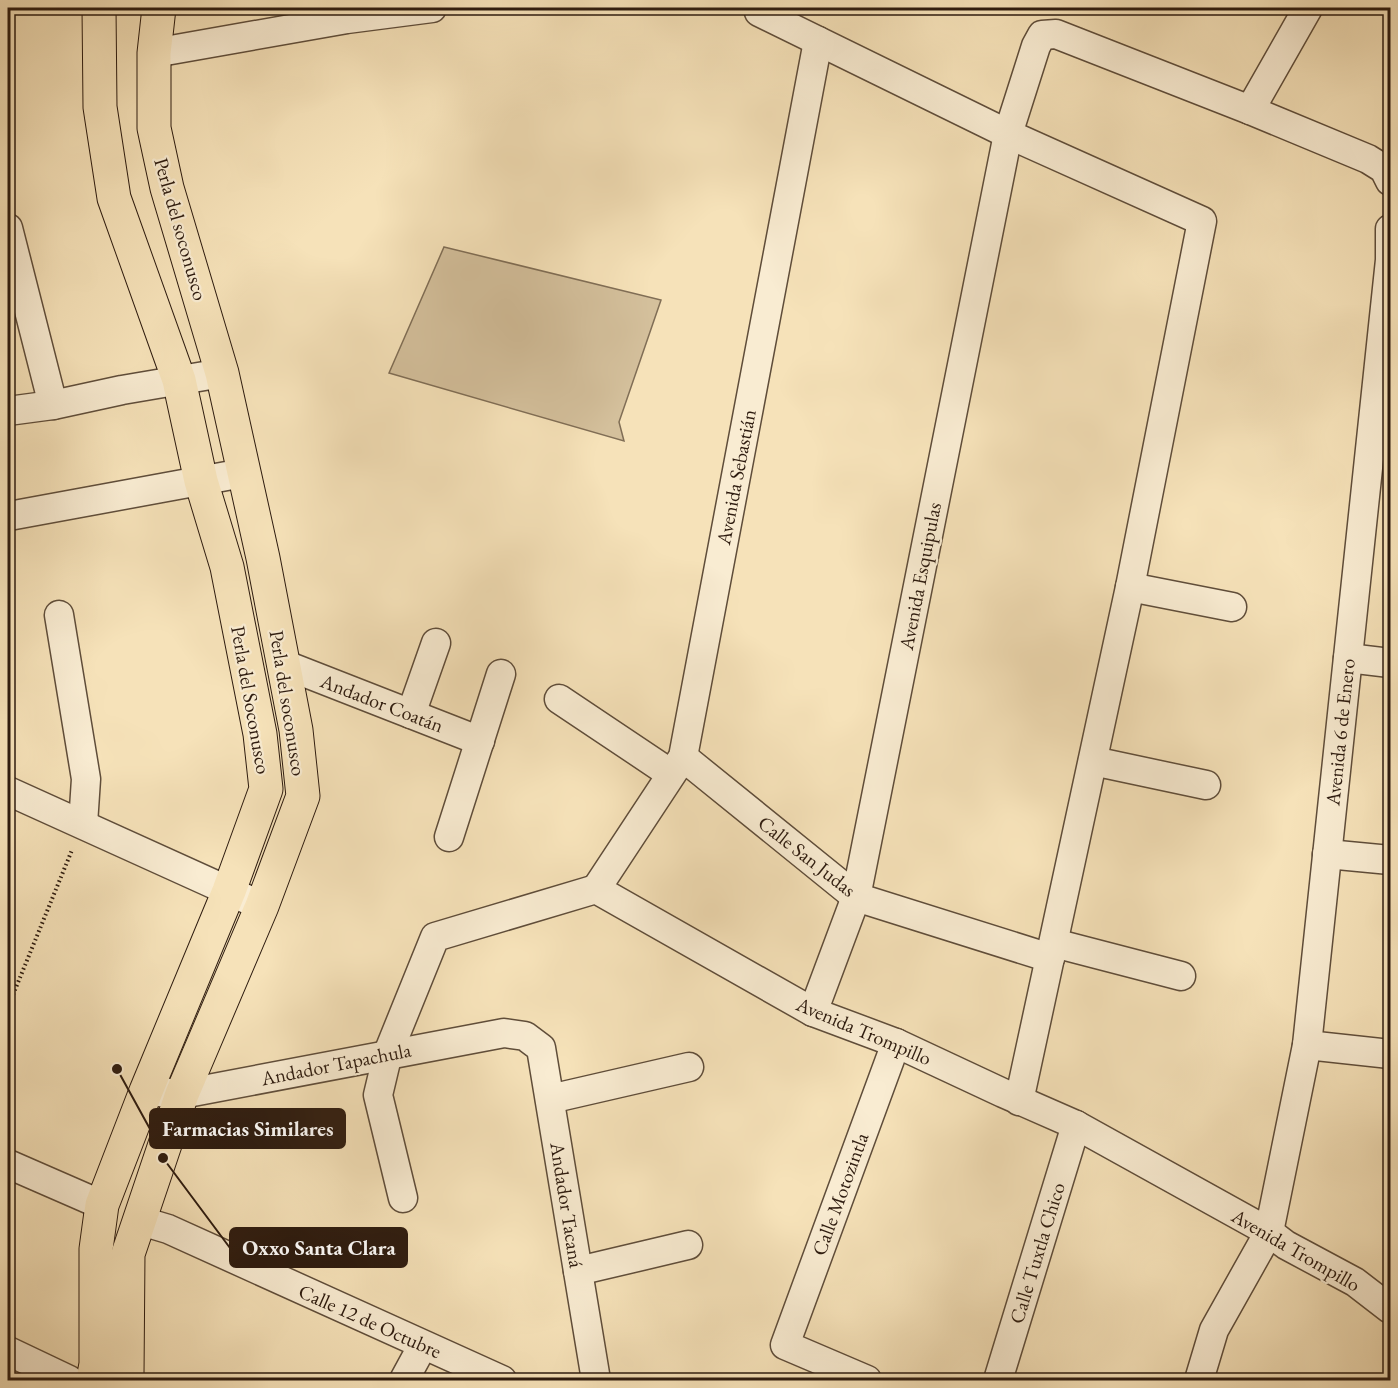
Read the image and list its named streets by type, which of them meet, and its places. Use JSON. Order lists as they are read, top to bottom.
{
  "streets": {
    "main road": ["Perla del soconusco", "Perla del Soconusco"],
    "street": [
      "Avenida Sebastián",
      "Avenida Esquipulas",
      "Andador Coatán",
      "Avenida 6 de Enero",
      "Calle San Judas",
      "Avenida Trompillo",
      "Andador Tapachula",
      "Calle Motozintla",
      "Andador Tacaná",
      "Calle Tuxtla Chico",
      "Calle 12 de Octubre"
    ]
  },
  "crossings": [
    ["Perla del soconusco", "Andador Coatán"],
    ["Perla del soconusco", "Andador Tapachula"],
    ["Perla del soconusco", "Calle 12 de Octubre"],
    ["Avenida Sebastián", "Calle San Judas"],
    ["Avenida Sebastián", "Avenida Trompillo"],
    ["Avenida Esquipulas", "Calle San Judas"],
    ["Avenida Esquipulas", "Avenida Trompillo"],
    ["Perla del Soconusco", "Andador Tapachula"],
    ["Avenida 6 de Enero", "Avenida Trompillo"],
    ["Avenida Trompillo", "Calle Motozintla"],
    ["Avenida Trompillo", "Calle Tuxtla Chico"],
    ["Andador Tapachula", "Andador Tacaná"]
  ],
  "places": ["Farmacias Similares", "Oxxo Santa Clara"]
}
